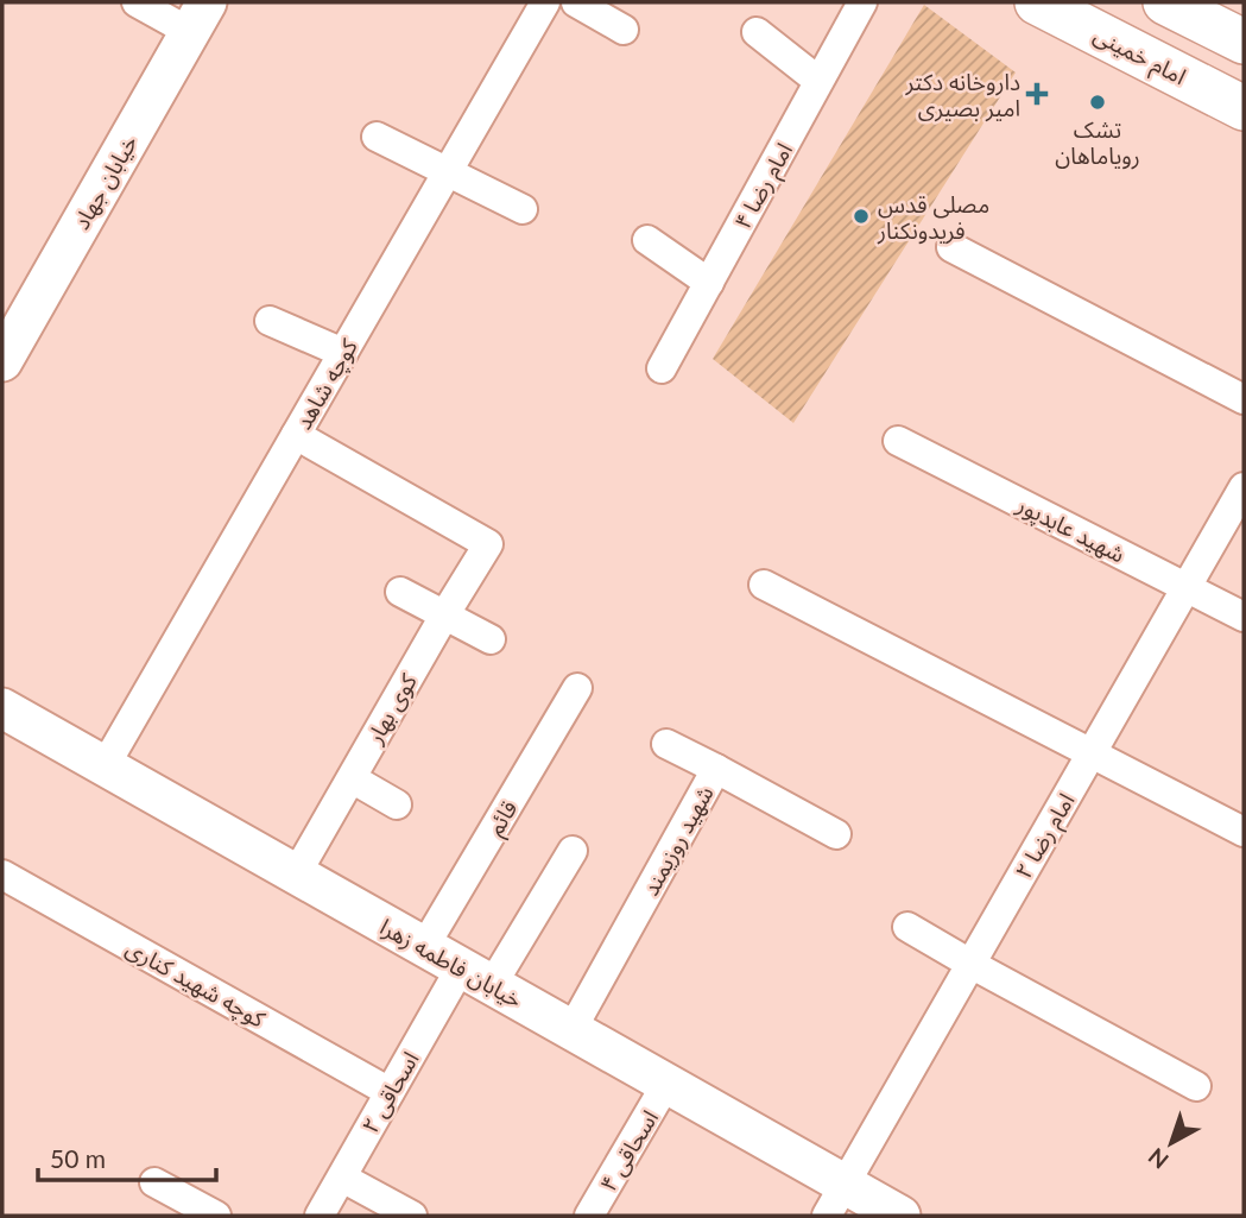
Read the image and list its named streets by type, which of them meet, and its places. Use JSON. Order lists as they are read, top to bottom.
{
  "streets": {
    "main road": ["امام خمینی"],
    "street": [
      "خیابان جهاد",
      "امام رضا ۴",
      "کوچه شاهد",
      "شهید عابدپور",
      "کوی بهار",
      "قائم",
      "امام رضا ۲",
      "شهید روزیمند",
      "خیابان فاطمه زهرا",
      "کوچه شهید کناری",
      "اسحاقی ۲",
      "اسحاقی ۴"
    ]
  },
  "crossings": [
    ["کوچه شاهد", "کوی بهار"],
    ["کوچه شاهد", "خیابان فاطمه زهرا"],
    ["شهید عابدپور", "امام رضا ۲"],
    ["کوی بهار", "خیابان فاطمه زهرا"],
    ["قائم", "خیابان فاطمه زهرا"],
    ["امام رضا ۲", "خیابان فاطمه زهرا"],
    ["شهید روزیمند", "خیابان فاطمه زهرا"],
    ["خیابان فاطمه زهرا", "اسحاقی ۲"],
    ["خیابان فاطمه زهرا", "اسحاقی ۴"],
    ["کوچه شهید کناری", "اسحاقی ۲"]
  ],
  "places": {
    "health": ["داروخانه دکتر امیر بصیری"],
    "other": ["تشک رویاماهان", "مصلی قدس فریدونکنار"]
  },
  "scale_bar": "50 m",
  "north": "bottom left"
}
